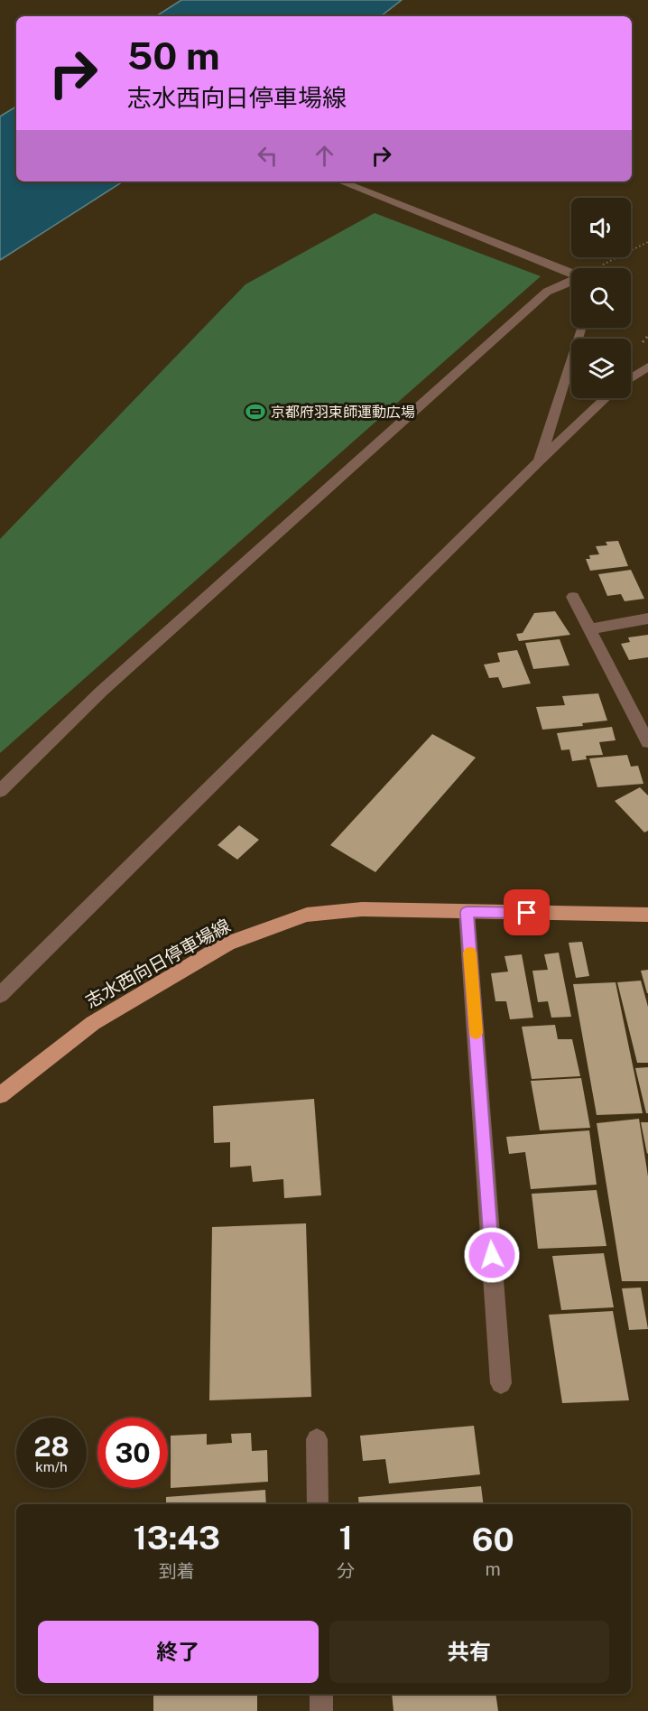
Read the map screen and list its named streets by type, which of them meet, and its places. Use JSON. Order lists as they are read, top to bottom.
{
  "streets": {
    "main road": ["志水西向日停車場線"]
  },
  "places": {
    "sports": ["京都府羽束師運動広場"]
  },
  "page": {
    "turn": ["50 m", "志水西向日停車場線"],
    "speed": "28 km/h",
    "limit": "30",
    "eta": [
      "13:43",
      "到着",
      "1",
      "分",
      "60",
      "m"
    ],
    "buttons": ["終了", "共有"]
  }
}
